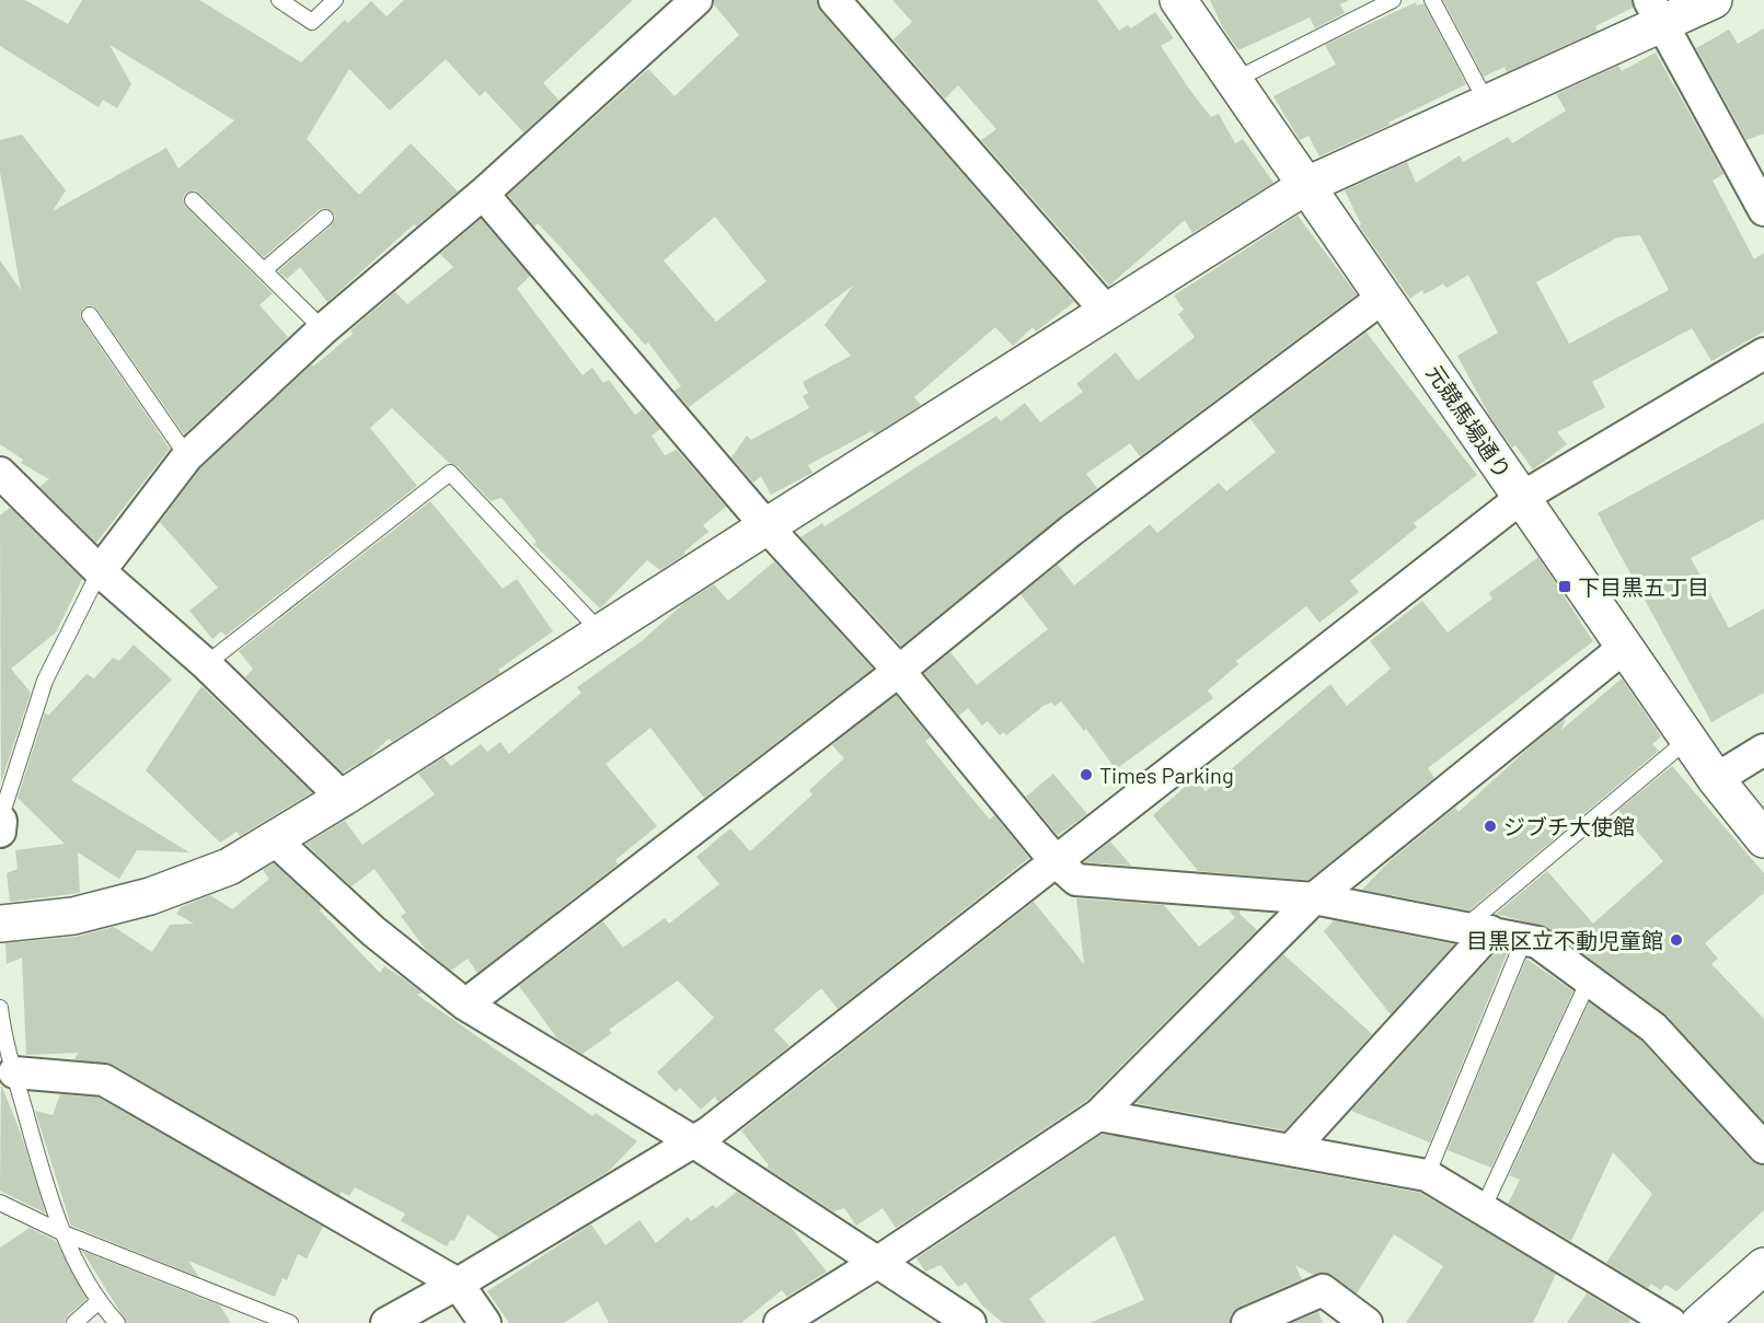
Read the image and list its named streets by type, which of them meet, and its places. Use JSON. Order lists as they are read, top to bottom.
{
  "streets": {
    "street": ["元競馬場通り"]
  },
  "places": {
    "transit": ["下目黒五丁目"],
    "other": ["Times Parking", "ジブチ大使館", "目黒区立不動児童館"]
  }
}
